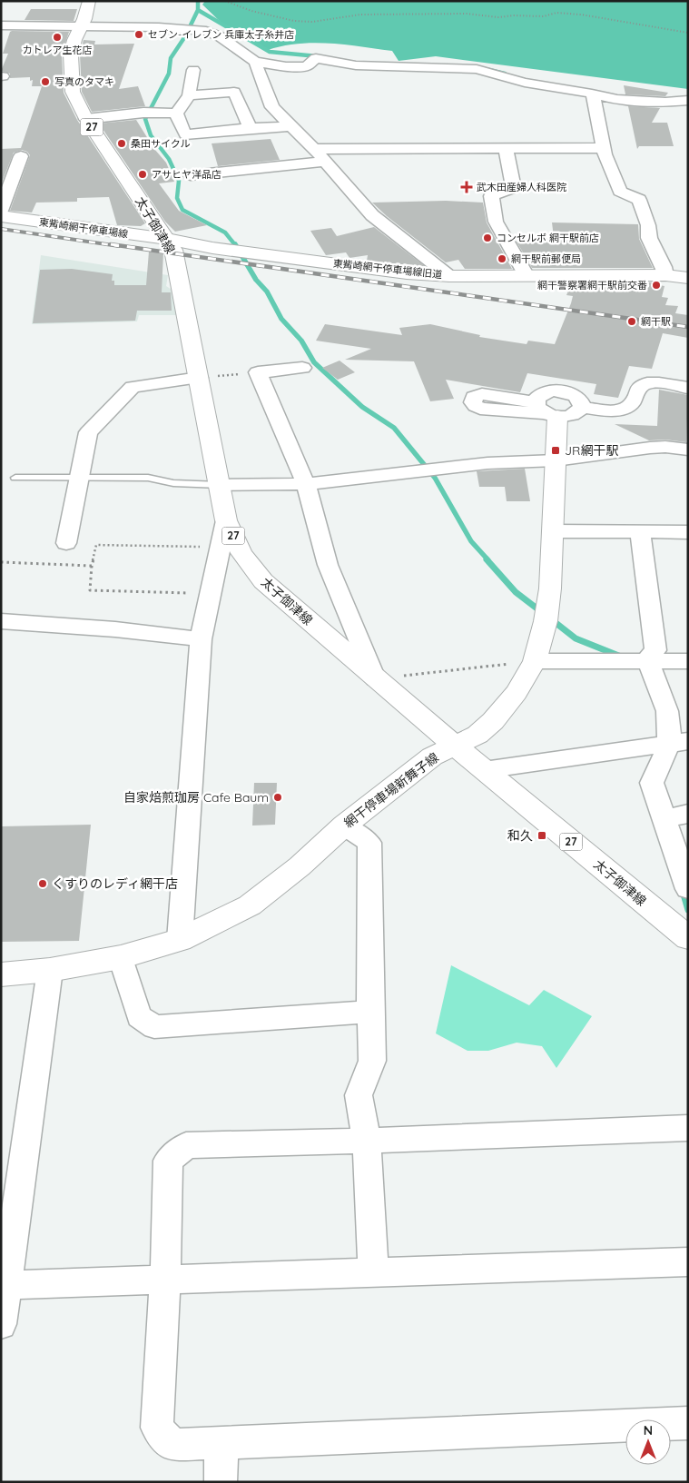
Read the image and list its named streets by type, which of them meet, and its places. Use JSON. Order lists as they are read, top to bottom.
{
  "streets": {
    "main road": [
      "27",
      "太子御津線",
      "東觜崎網干停車場線",
      "東觜崎網干停車場線旧道",
      "網干停車場新舞子線"
    ]
  },
  "crossings": [
    ["太子御津線", "東觜崎網干停車場線"],
    ["太子御津線", "東觜崎網干停車場線旧道"],
    ["太子御津線", "網干停車場新舞子線"],
    ["東觜崎網干停車場線", "東觜崎網干停車場線旧道"]
  ],
  "places": {
    "other": [
      "セブン-イレブン 兵庫太子糸井店",
      "カトレア生花店",
      "写真のタマキ",
      "桑田サイクル",
      "アサヒヤ洋品店",
      "コンセルボ 網干駅前店",
      "網干駅前郵便局",
      "網干警察署網干駅前交番",
      "網干駅",
      "自家焙煎珈房 Cafe Baum",
      "くすりのレディ網干店"
    ],
    "health": ["武木田産婦人科医院"],
    "transit": ["JR網干駅", "和久"]
  },
  "north": "top"
}
